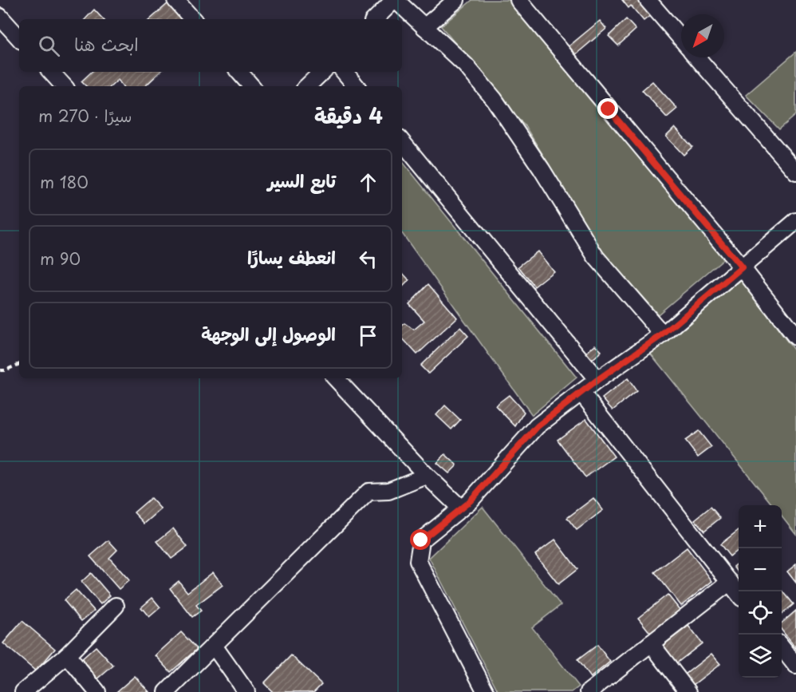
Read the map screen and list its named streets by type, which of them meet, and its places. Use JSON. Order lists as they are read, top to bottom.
{
  "north": "bottom left",
  "page": {
    "search": "ابحث هنا",
    "heading": ["4 دقيقة", "سيرًا · 270 m"],
    "list": [
      ["تابع السير", "180 m"],
      ["انعطف يسارًا", "90 m"],
      "الوصول إلى الوجهة"
    ],
    "map_buttons": ["+", "−"]
  }
}
